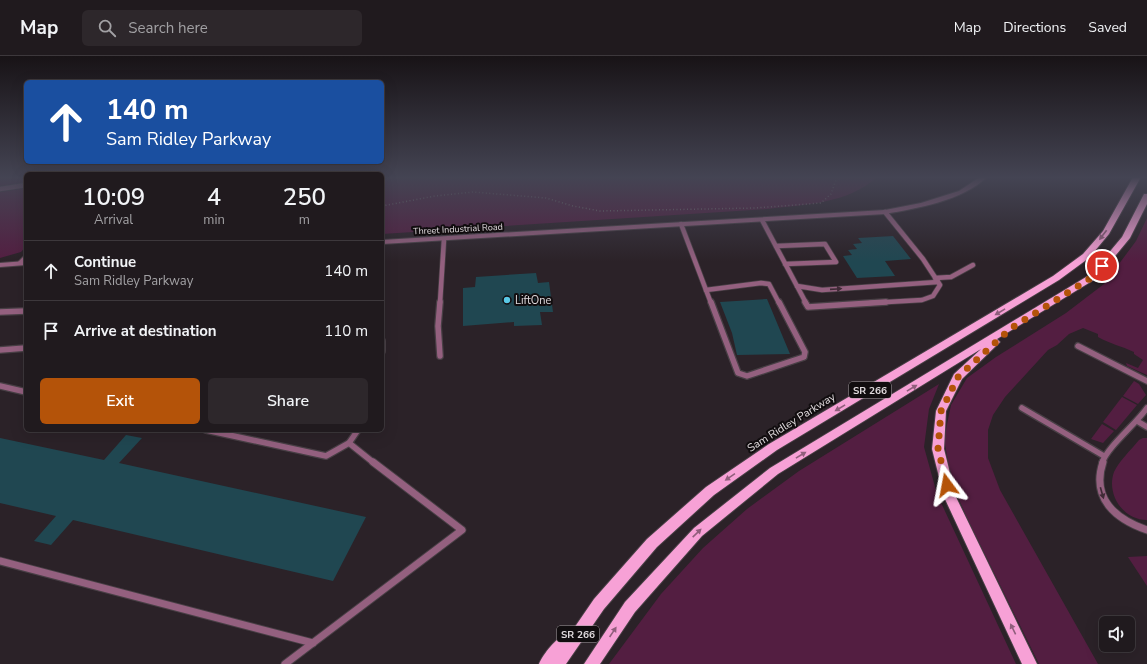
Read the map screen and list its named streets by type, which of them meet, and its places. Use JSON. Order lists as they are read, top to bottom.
{
  "streets": {
    "main road": ["SR 266", "Sam Ridley Parkway"],
    "street": ["Threet Industrial Road"]
  },
  "places": ["LiftOne"],
  "page": {
    "header": "Map",
    "search": "Search here",
    "nav": ["Map", "Directions", "Saved"],
    "turn": ["140 m", "Sam Ridley Parkway"],
    "eta": [
      "10:09",
      "Arrival",
      "4",
      "min",
      "250",
      "m"
    ],
    "list": [
      {
        "name": "Continue",
        "note": "Sam Ridley Parkway",
        "value": "140 m"
      },
      {
        "name": "Arrive at destination",
        "value": "110 m"
      }
    ],
    "buttons": ["Exit", "Share"]
  }
}
